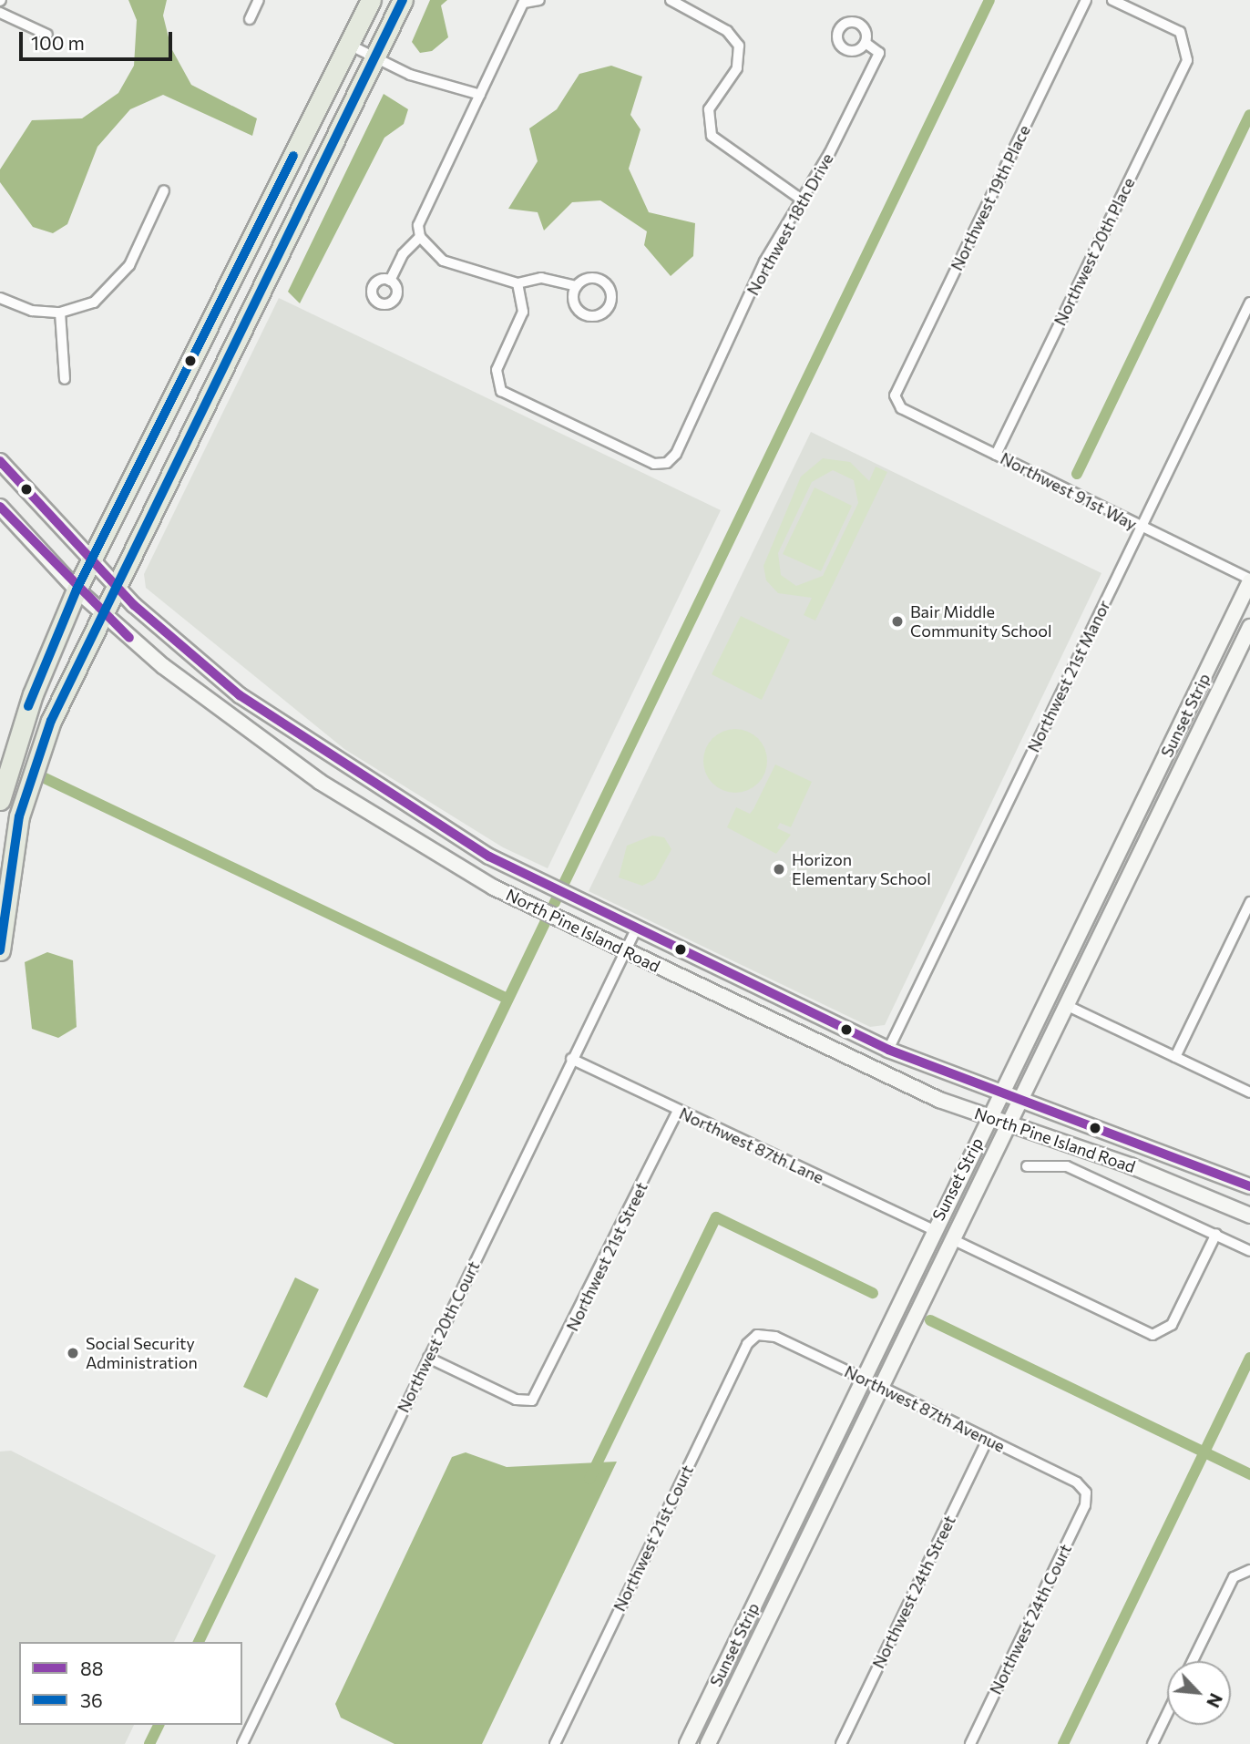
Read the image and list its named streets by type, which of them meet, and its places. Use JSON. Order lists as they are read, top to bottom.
{
  "streets": {
    "main road": ["Sunset Strip", "North Pine Island Road"],
    "street": [
      "Northwest 19th Place",
      "Northwest 18th Drive",
      "Northwest 20th Place",
      "Northwest 91st Way",
      "Northwest 21st Manor",
      "Northwest 87th Lane",
      "Northwest 21st Street",
      "Northwest 20th Court",
      "Northwest 87th Avenue",
      "Northwest 21st Court",
      "Northwest 24th Street",
      "Northwest 24th Court"
    ]
  },
  "crossings": [
    ["Northwest 19th Place", "Northwest 91st Way"],
    ["Northwest 20th Place", "Northwest 91st Way"],
    ["Northwest 91st Way", "Northwest 21st Manor"],
    ["Northwest 91st Way", "Sunset Strip"],
    ["Northwest 21st Manor", "North Pine Island Road"],
    ["Sunset Strip", "North Pine Island Road"],
    ["Sunset Strip", "Northwest 87th Lane"],
    ["Sunset Strip", "Northwest 87th Avenue"],
    ["North Pine Island Road", "Northwest 20th Court"],
    ["Northwest 87th Lane", "Northwest 21st Street"],
    ["Northwest 87th Lane", "Northwest 20th Court"],
    ["Northwest 21st Street", "Northwest 20th Court"],
    ["Northwest 87th Avenue", "Northwest 21st Court"],
    ["Northwest 87th Avenue", "Northwest 24th Street"],
    ["Northwest 87th Avenue", "Northwest 24th Court"]
  ],
  "places": ["Bair Middle Community School", "Horizon Elementary School", "Social Security Administration"],
  "lines": ["transit line 36", "transit line 88"],
  "legend": ["88", "36"],
  "scale_bar": "100 m",
  "north": "bottom right"
}
